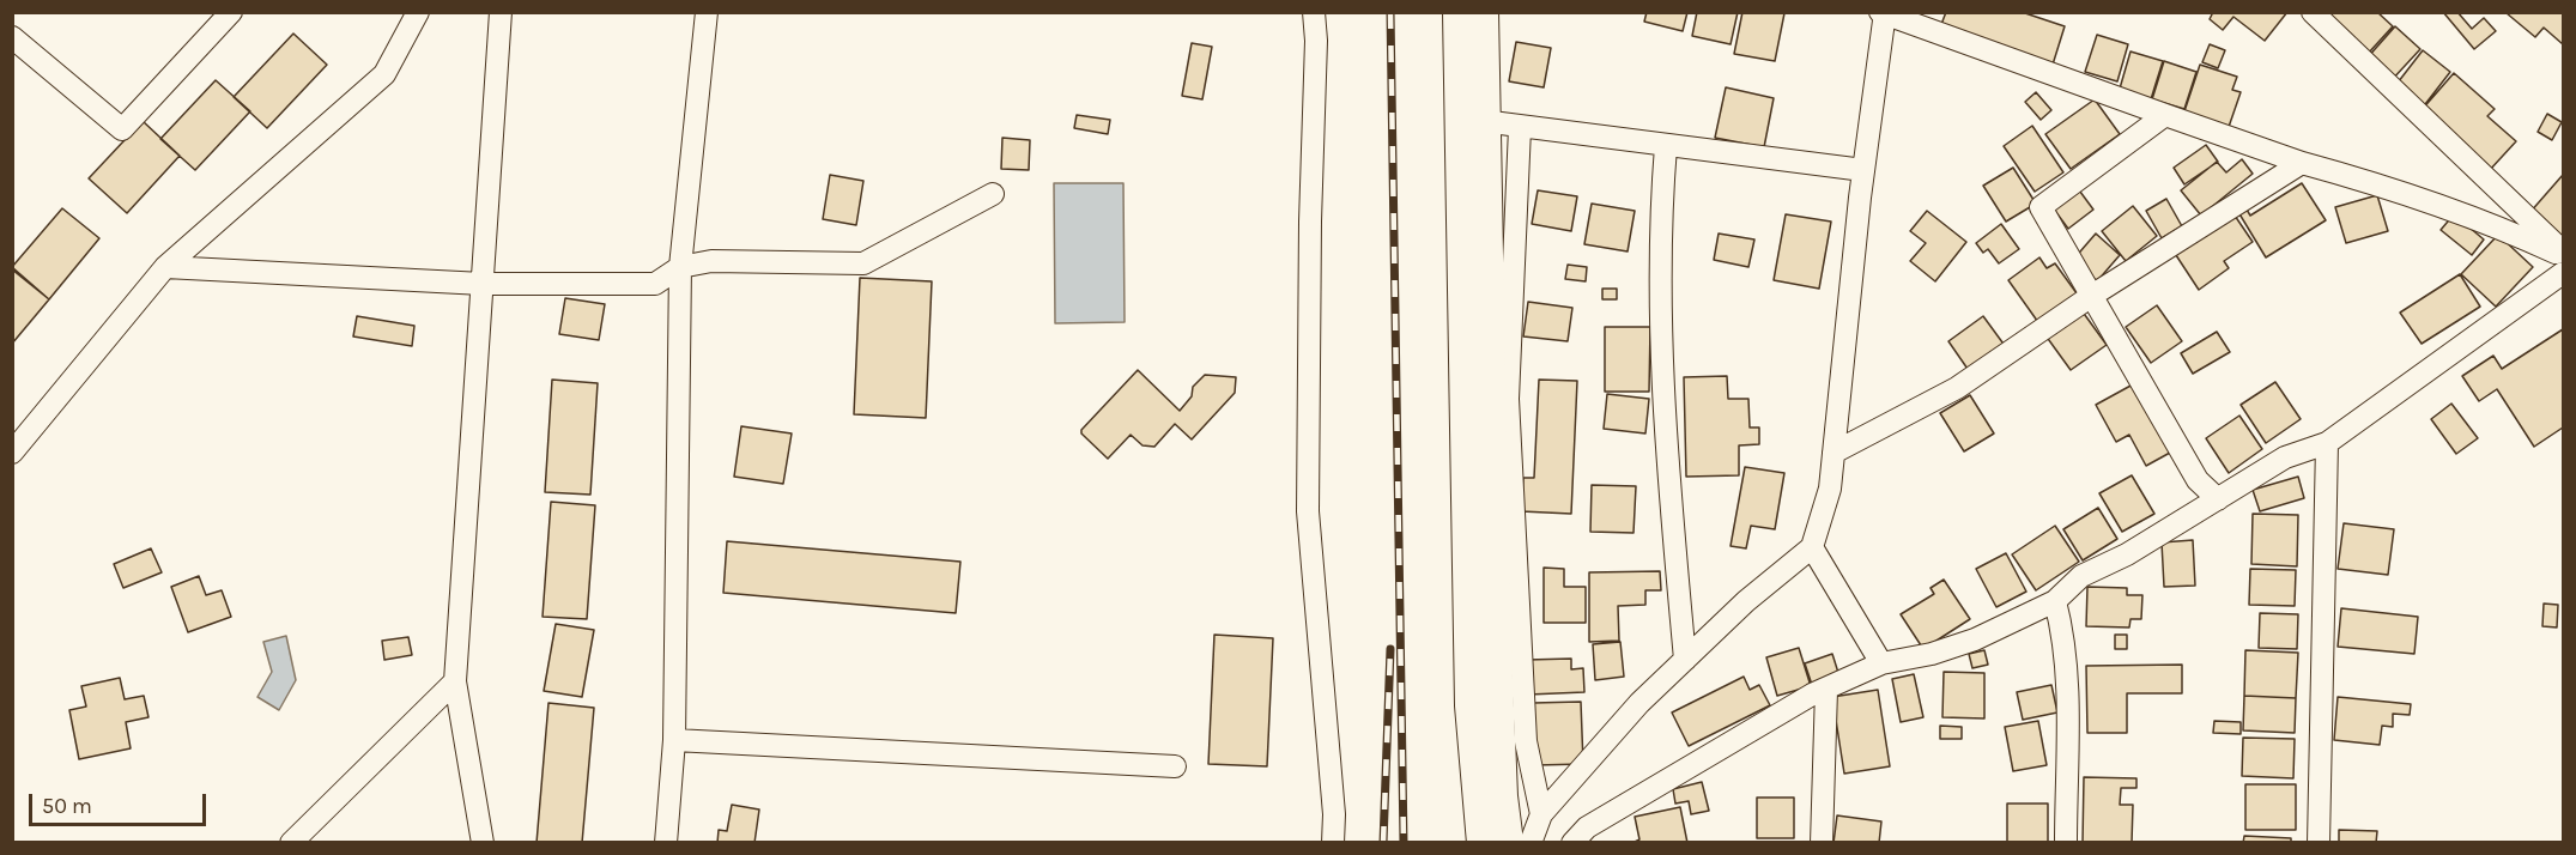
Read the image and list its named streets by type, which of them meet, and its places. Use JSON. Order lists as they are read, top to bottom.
{
  "scale_bar": "50 m"
}
